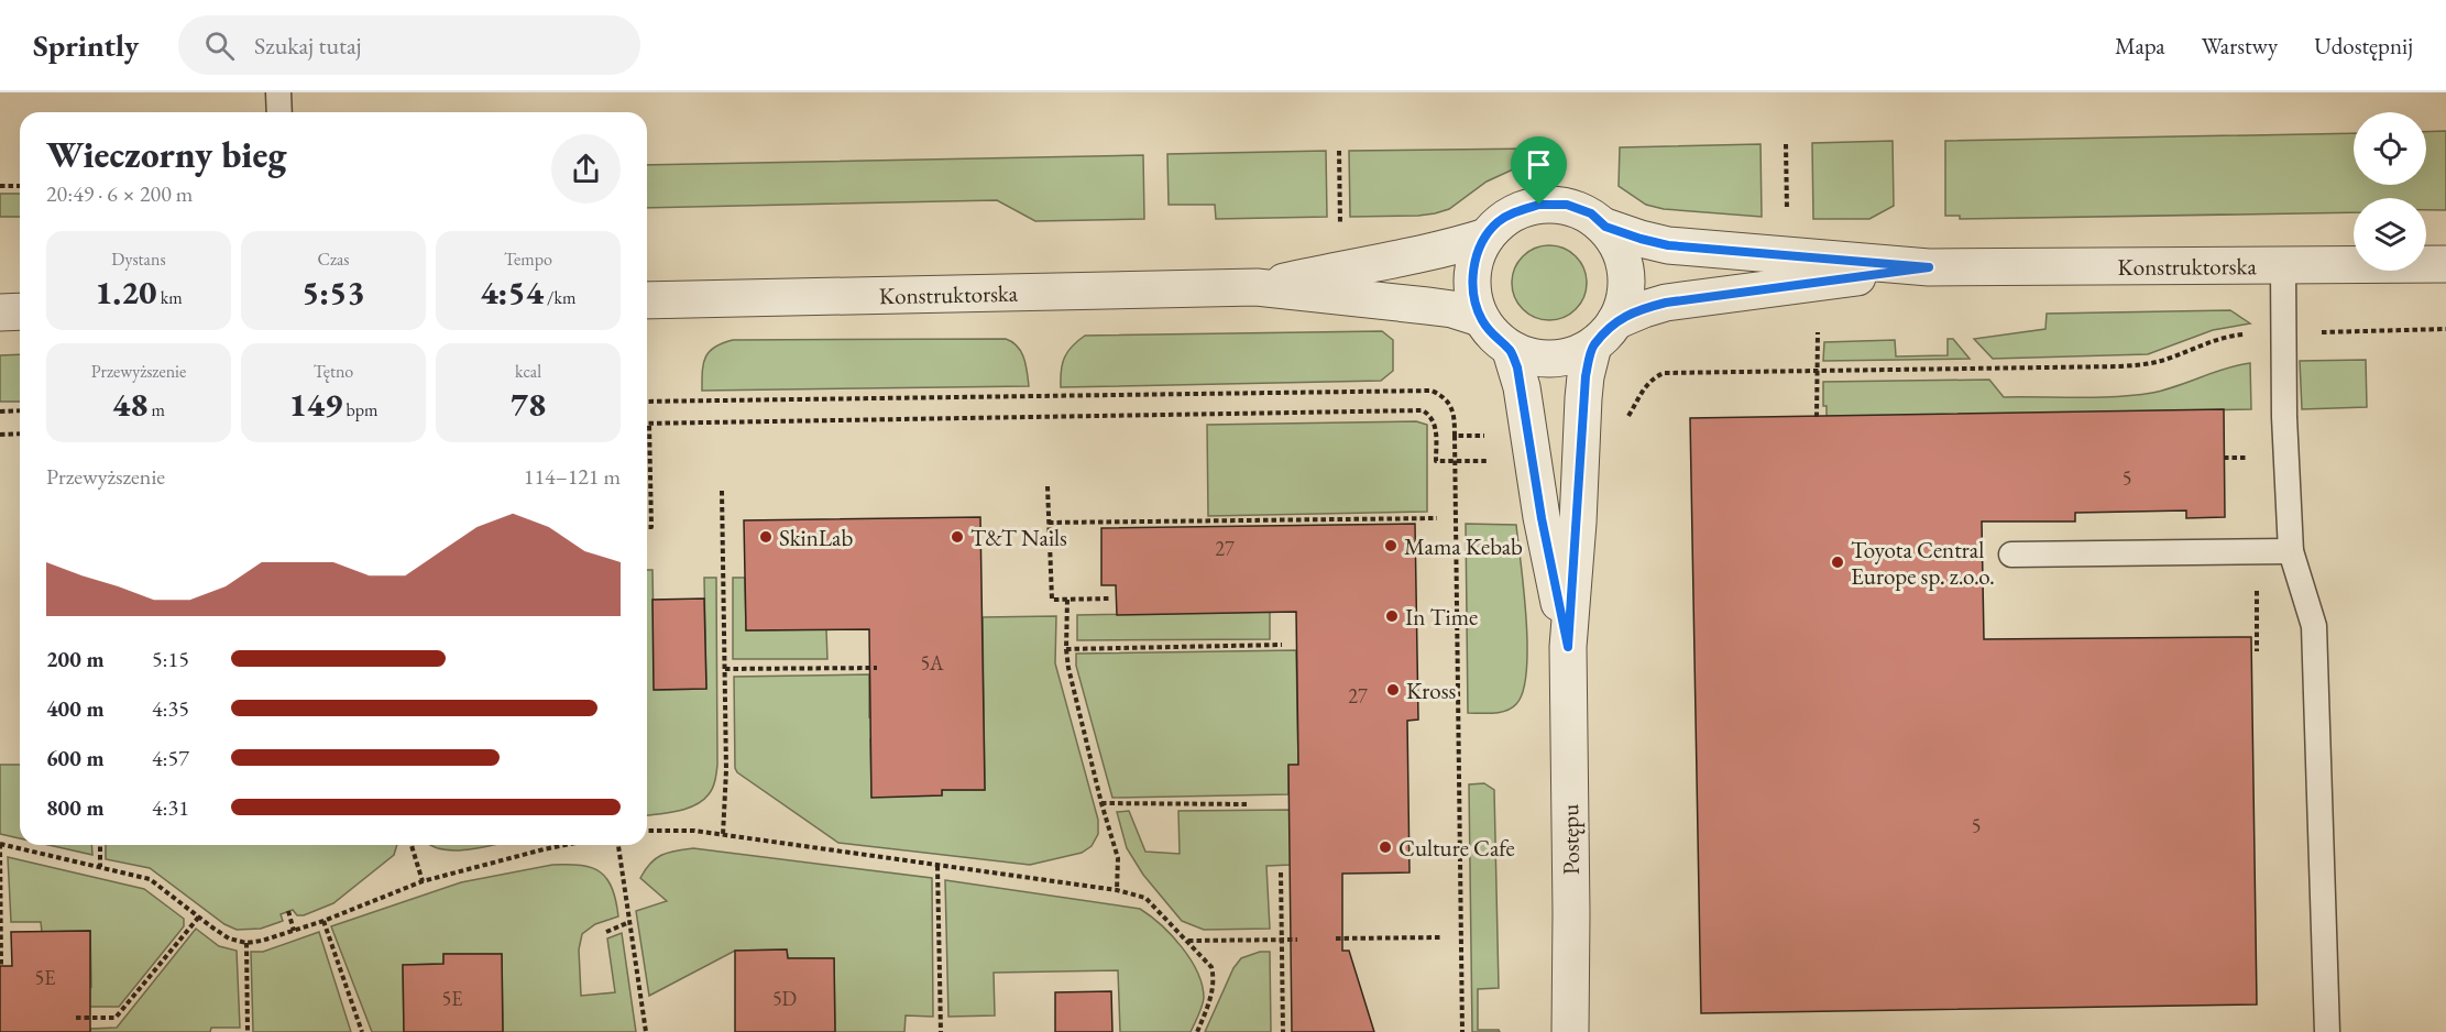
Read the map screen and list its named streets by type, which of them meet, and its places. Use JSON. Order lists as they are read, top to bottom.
{
  "streets": {
    "street": ["Konstruktorska", "Postępu"]
  },
  "crossings": [
    ["Konstruktorska", "Postępu"]
  ],
  "places": [
    "SkinLab",
    "T&T Nails",
    "Mama Kebab",
    "Toyota Central Europe sp. z.o.o.",
    "In Time",
    "Kross",
    "Culture Cafe"
  ],
  "house_numbers": [
    "5",
    "27",
    "5A",
    "27",
    "5",
    "5E",
    "5E",
    "5D"
  ],
  "page": {
    "header": "Sprintly",
    "search": "Szukaj tutaj",
    "nav": ["Mapa", "Warstwy", "Udostępnij"],
    "heading": ["Wieczorny bieg", "20:49 · 6 × 200 m"],
    "stats": [
      ["Dystans", "1.20 km"],
      ["Czas", "5:53"],
      ["Tempo", "4:54 /km"],
      ["Przewyższenie", "48 m"],
      ["Tętno", "149 bpm"],
      ["kcal", "78"]
    ],
    "chart": ["Przewyższenie", "114–121 m"],
    "list": [
      {
        "name": "200 m",
        "note": "5:15"
      },
      {
        "name": "400 m",
        "note": "4:35"
      },
      {
        "name": "600 m",
        "note": "4:57"
      },
      {
        "name": "800 m",
        "note": "4:31"
      }
    ]
  }
}
